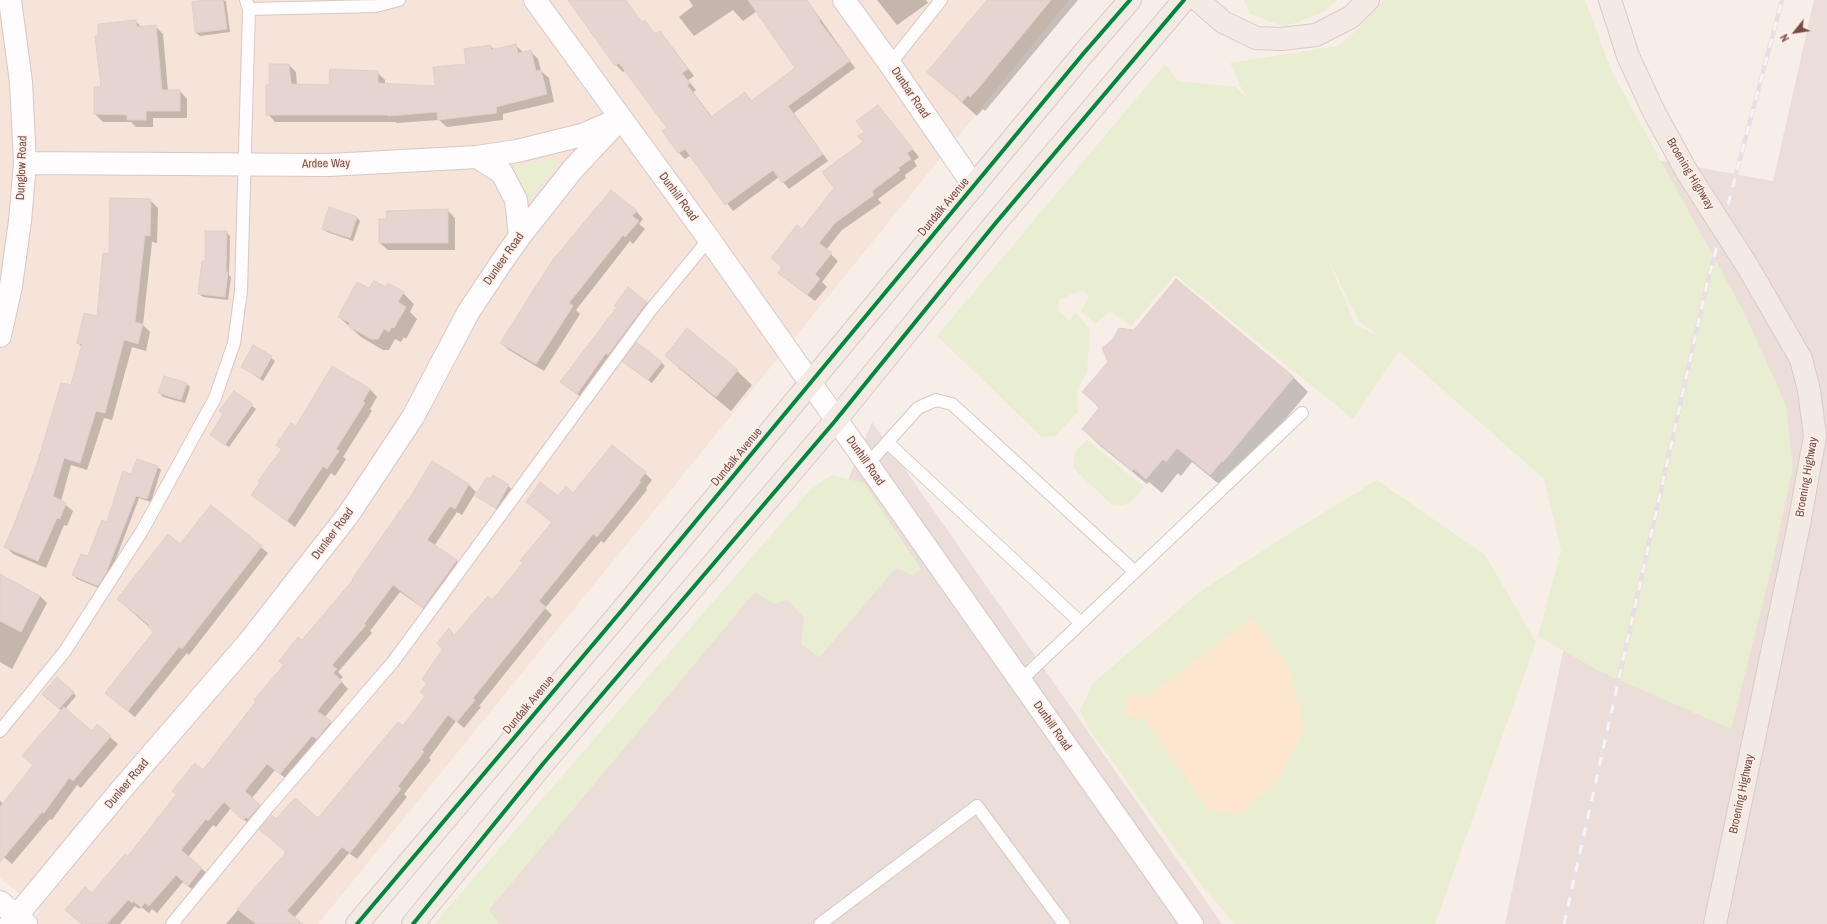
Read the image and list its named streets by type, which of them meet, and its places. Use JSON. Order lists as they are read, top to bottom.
{
  "streets": {
    "main road": ["Broening Highway", "Dundalk Avenue"],
    "street": [
      "Dunbar Road",
      "Ardee Way",
      "Dunglow Road",
      "Dunhill Road",
      "Dunleer Road"
    ]
  },
  "crossings": [
    ["Dunbar Road", "Dundalk Avenue"],
    ["Ardee Way", "Dunglow Road"],
    ["Ardee Way", "Dunhill Road"],
    ["Ardee Way", "Dunleer Road"],
    ["Dunhill Road", "Dundalk Avenue"],
    ["Dunhill Road", "Dunleer Road"]
  ],
  "north": "bottom left"
}
